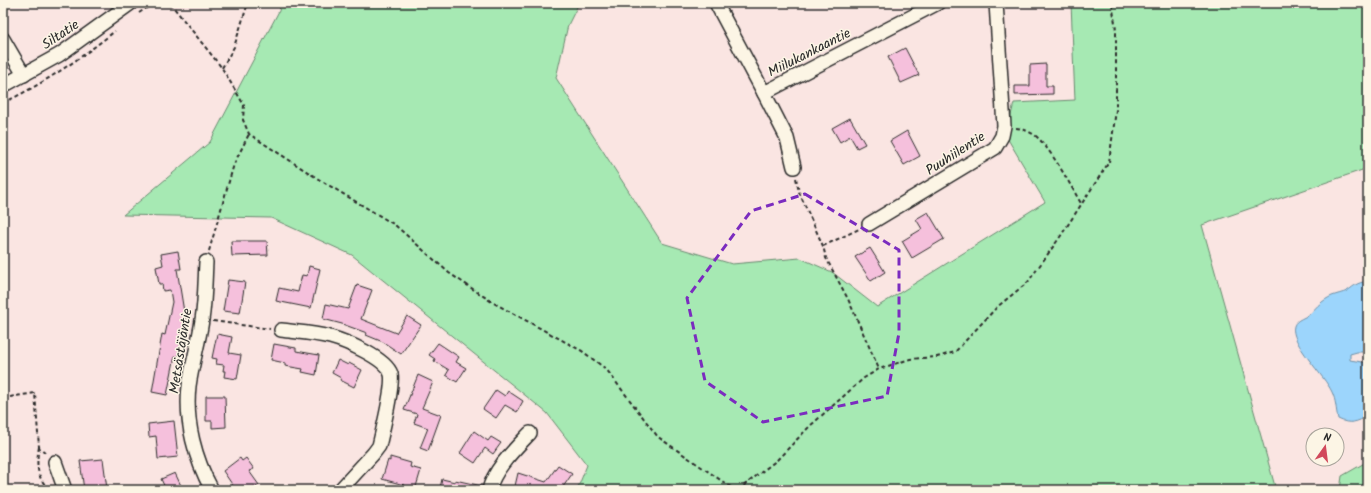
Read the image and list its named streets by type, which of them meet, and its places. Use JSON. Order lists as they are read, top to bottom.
{
  "streets": {
    "street": [
      "Siltatie",
      "Miilukankaantie",
      "Puuhiilentie",
      "Metsästäjäntie"
    ]
  },
  "north": "top"
}
